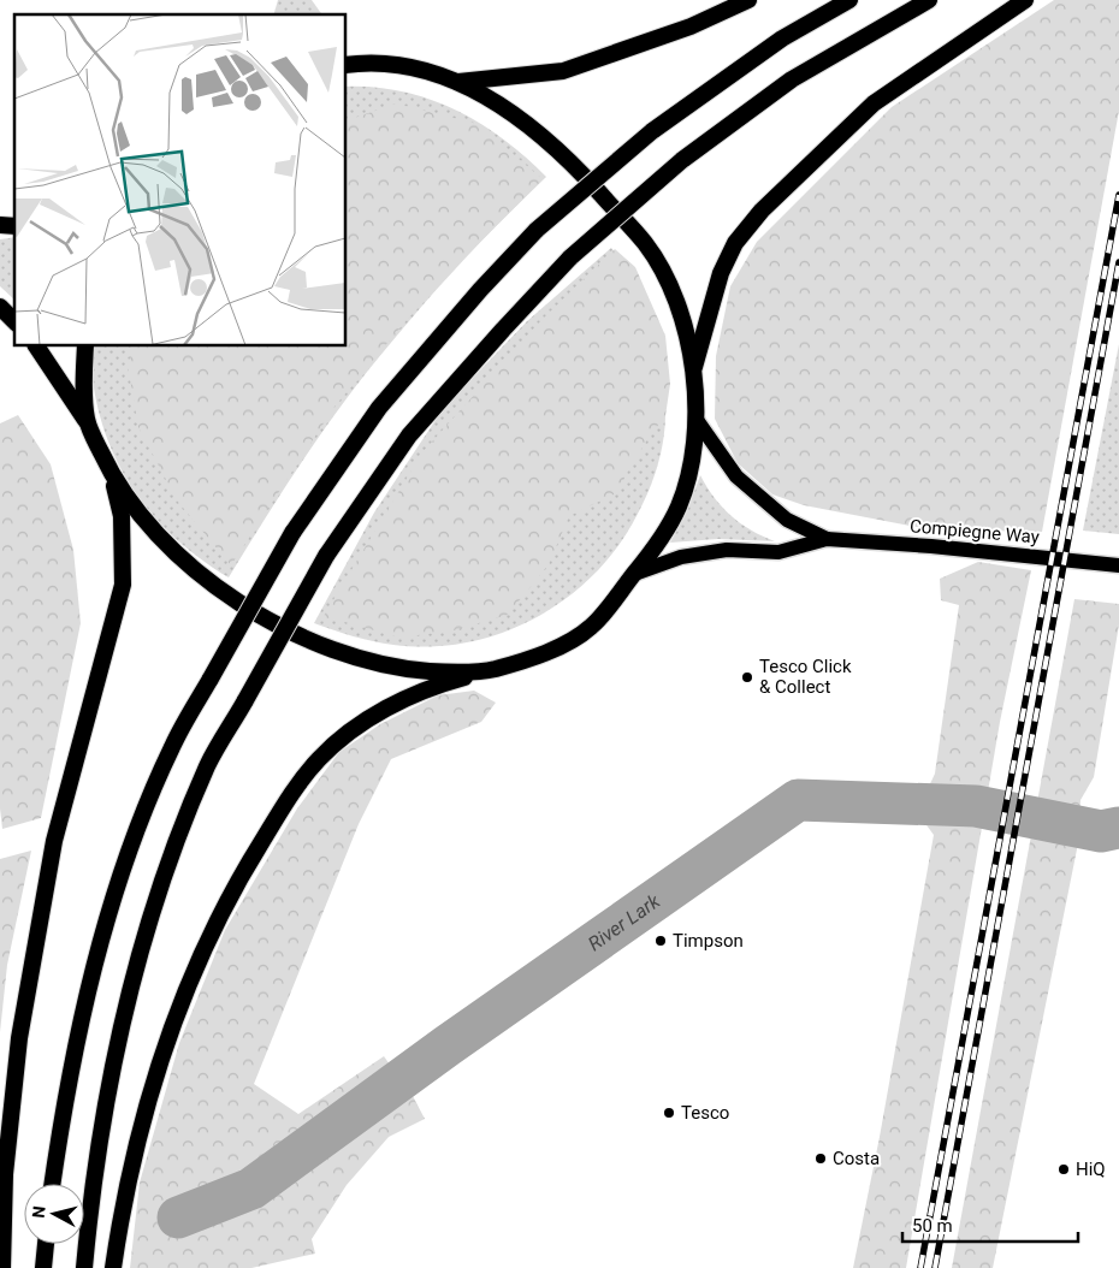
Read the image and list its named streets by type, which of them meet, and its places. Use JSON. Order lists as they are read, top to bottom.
{
  "streets": {
    "main road": ["Compiegne Way"]
  },
  "water": ["River Lark"],
  "places": [
    "Tesco Click & Collect",
    "Timpson",
    "Tesco",
    "Costa",
    "HiQ"
  ],
  "scale_bar": "50 m",
  "north": "left"
}
